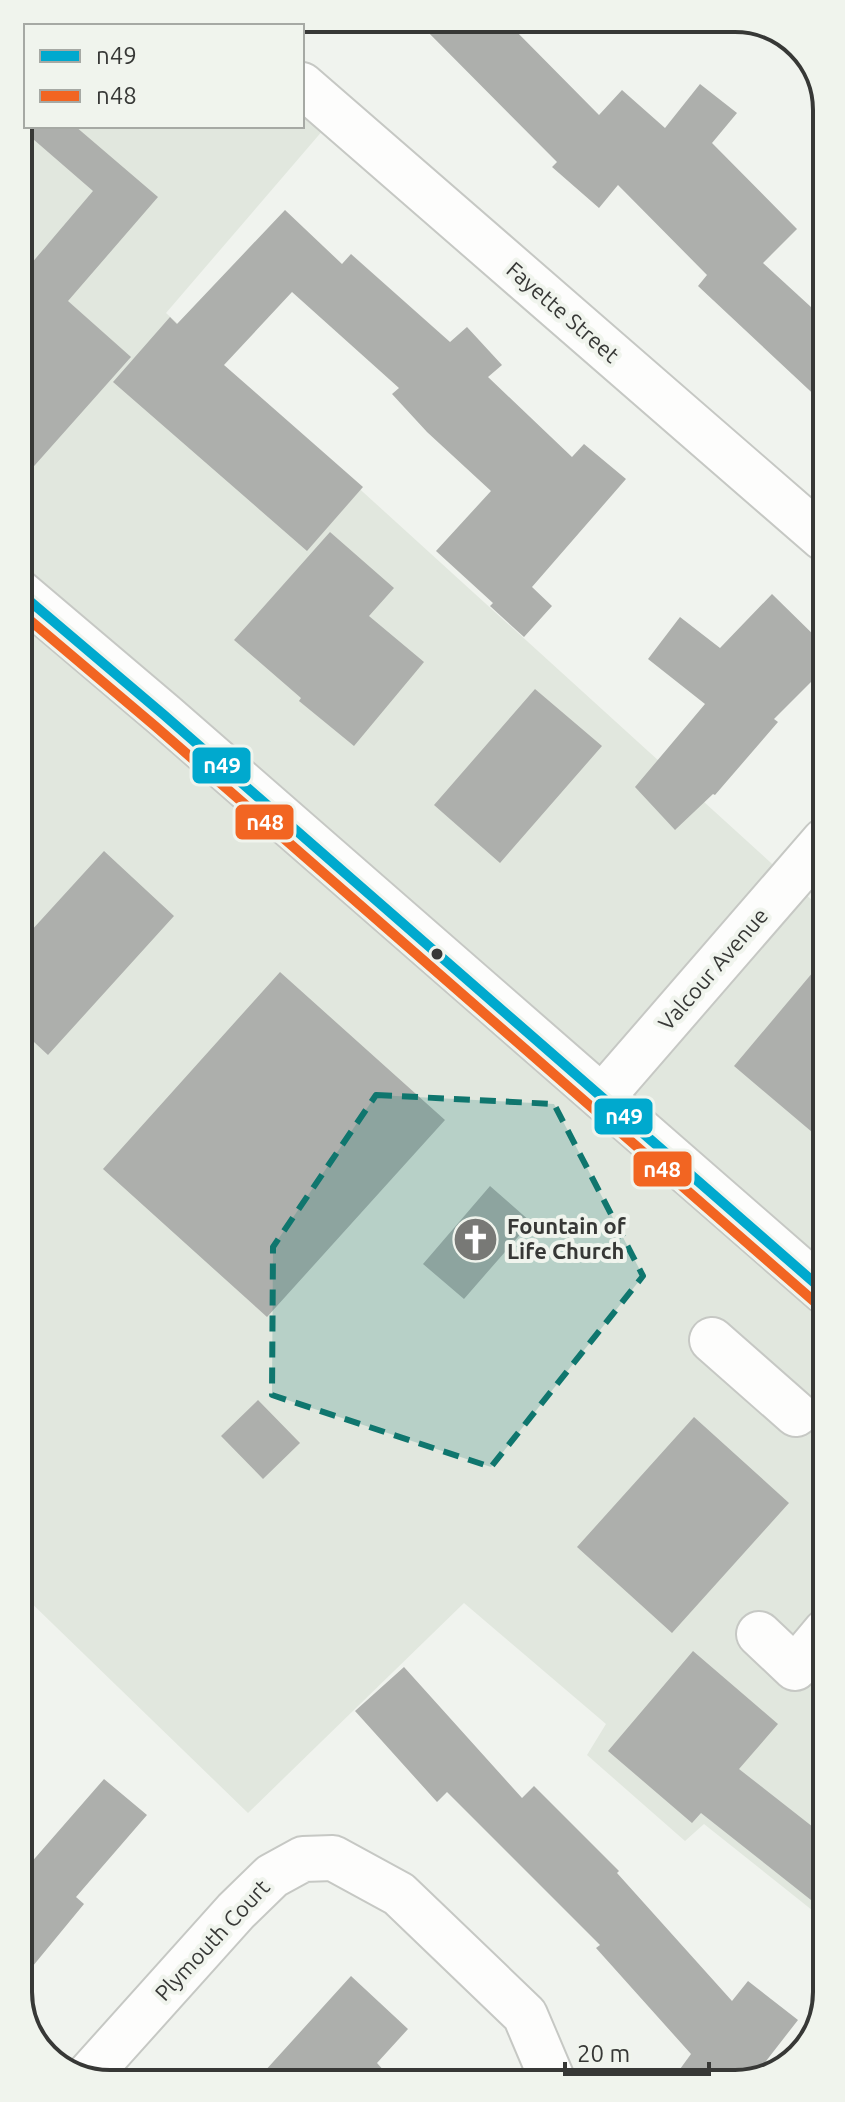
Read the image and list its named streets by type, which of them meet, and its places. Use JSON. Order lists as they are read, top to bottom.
{
  "streets": {
    "street": ["Fayette Street", "Valcour Avenue", "Plymouth Court"]
  },
  "places": {
    "church": ["Fountain of Life Church"]
  },
  "lines": ["transit line n49", "transit line n48"],
  "legend": ["n49", "n48"],
  "scale_bar": "20 m"
}
